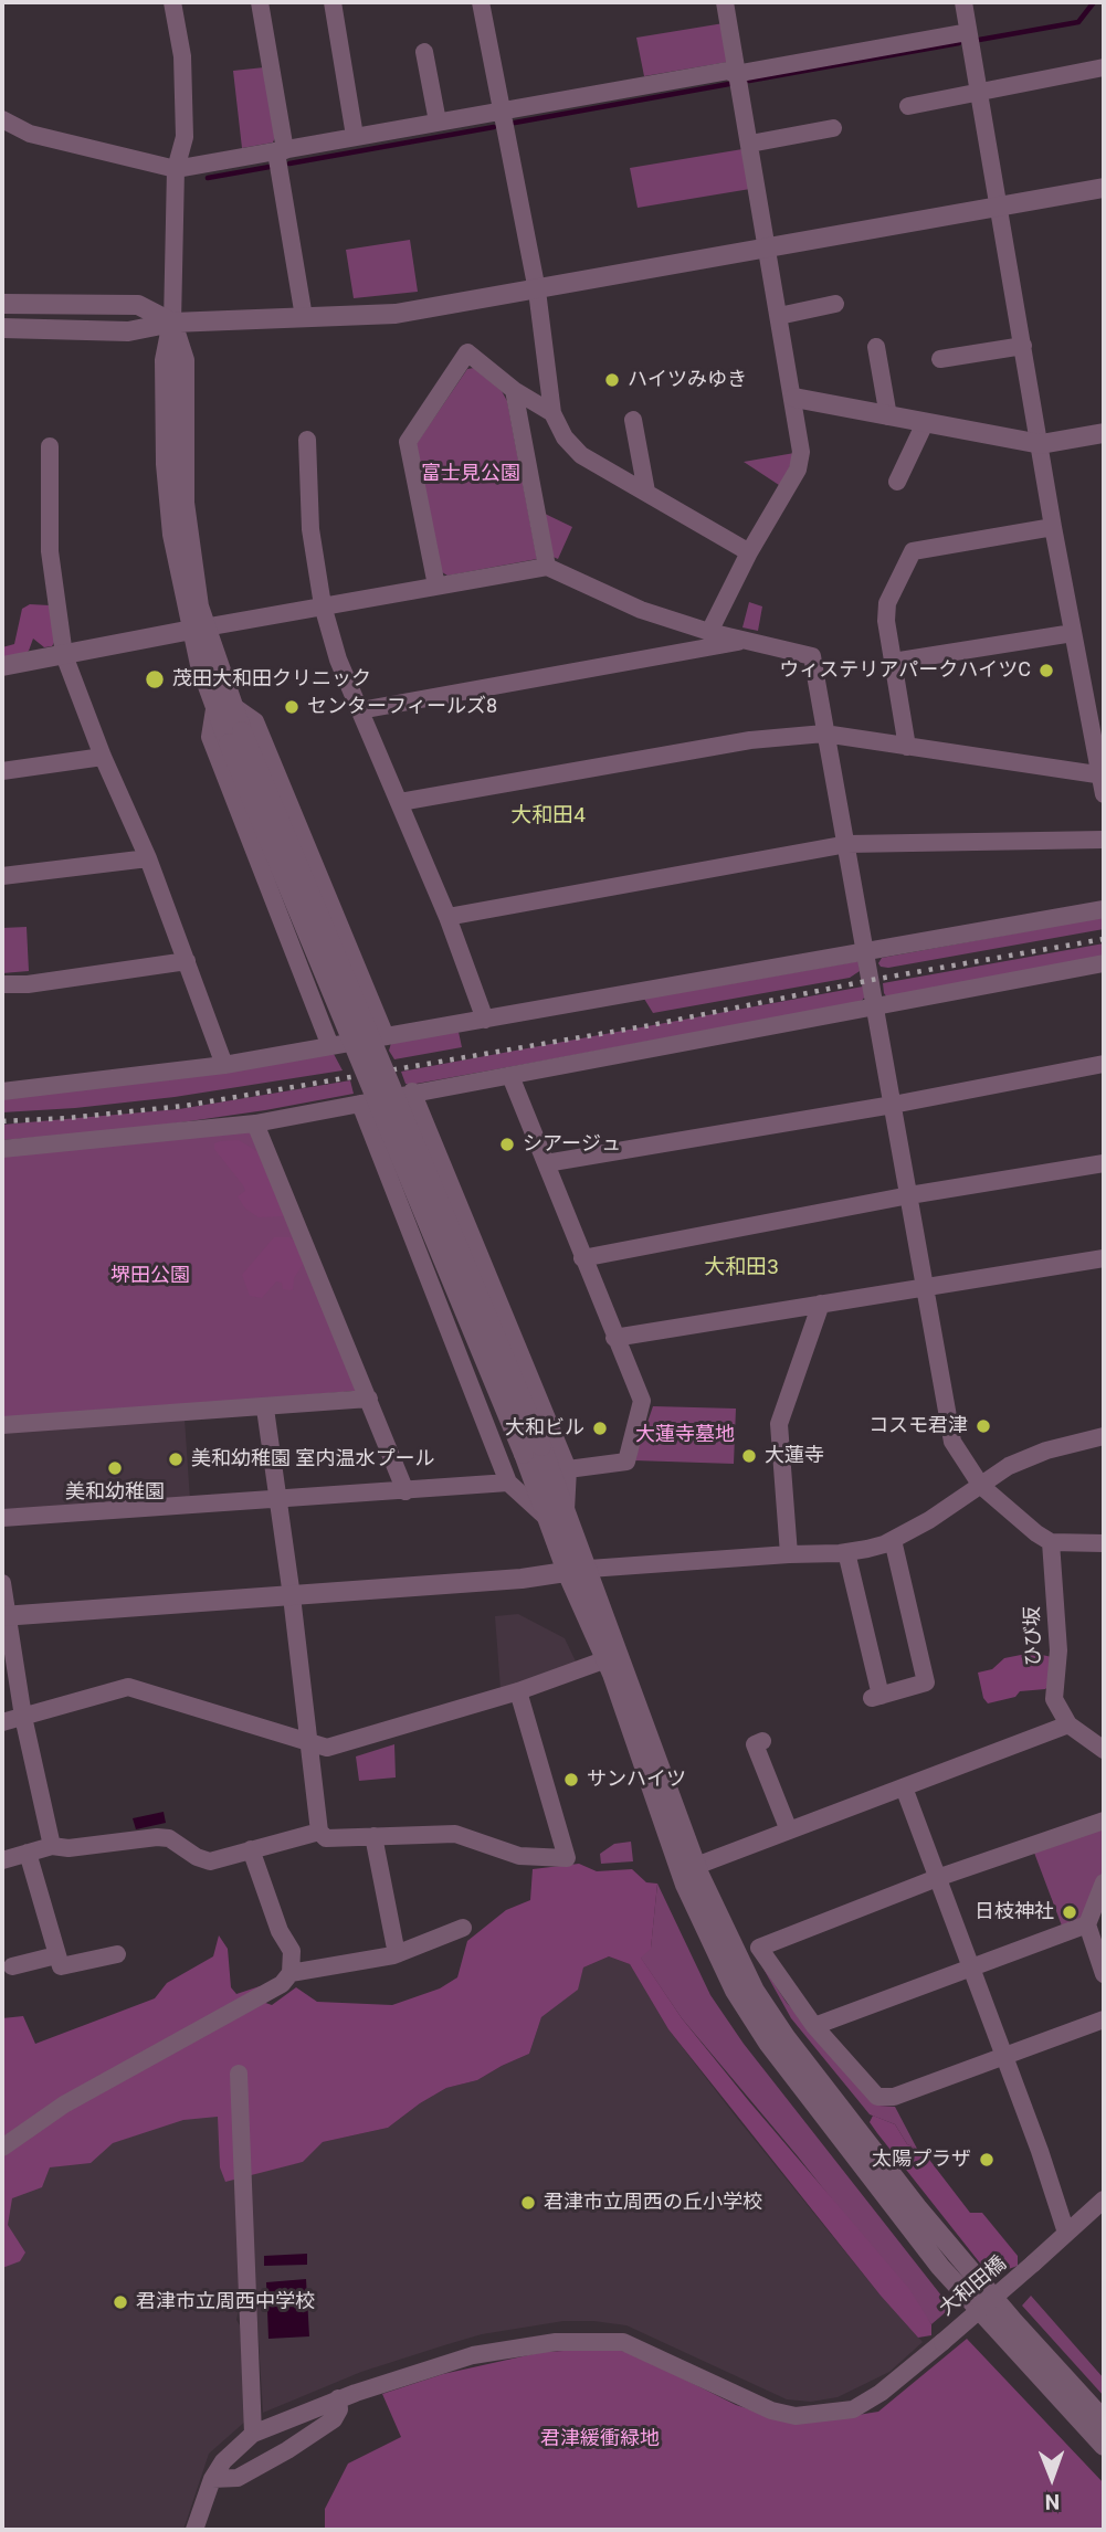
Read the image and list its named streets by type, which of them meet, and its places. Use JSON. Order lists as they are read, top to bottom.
{
  "streets": {
    "street": ["ひび坂", "大和田橋"]
  },
  "districts": ["大和田4", "大和田3"],
  "parks": [
    "富士見公園",
    "堺田公園",
    "大蓮寺墓地",
    "君津緩衝緑地"
  ],
  "places": [
    "ハイツみゆき",
    "ウィステリアパークハイツC",
    "茂田大和田クリニック",
    "センターフィールズ8",
    "シアージュ",
    "コスモ君津",
    "大和ビル",
    "大蓮寺",
    "美和幼稚園 室内温水プール",
    "美和幼稚園",
    "サンハイツ",
    "日枝神社",
    "太陽プラザ",
    "君津市立周西の丘小学校",
    "君津市立周西中学校"
  ],
  "north": "bottom"
}
